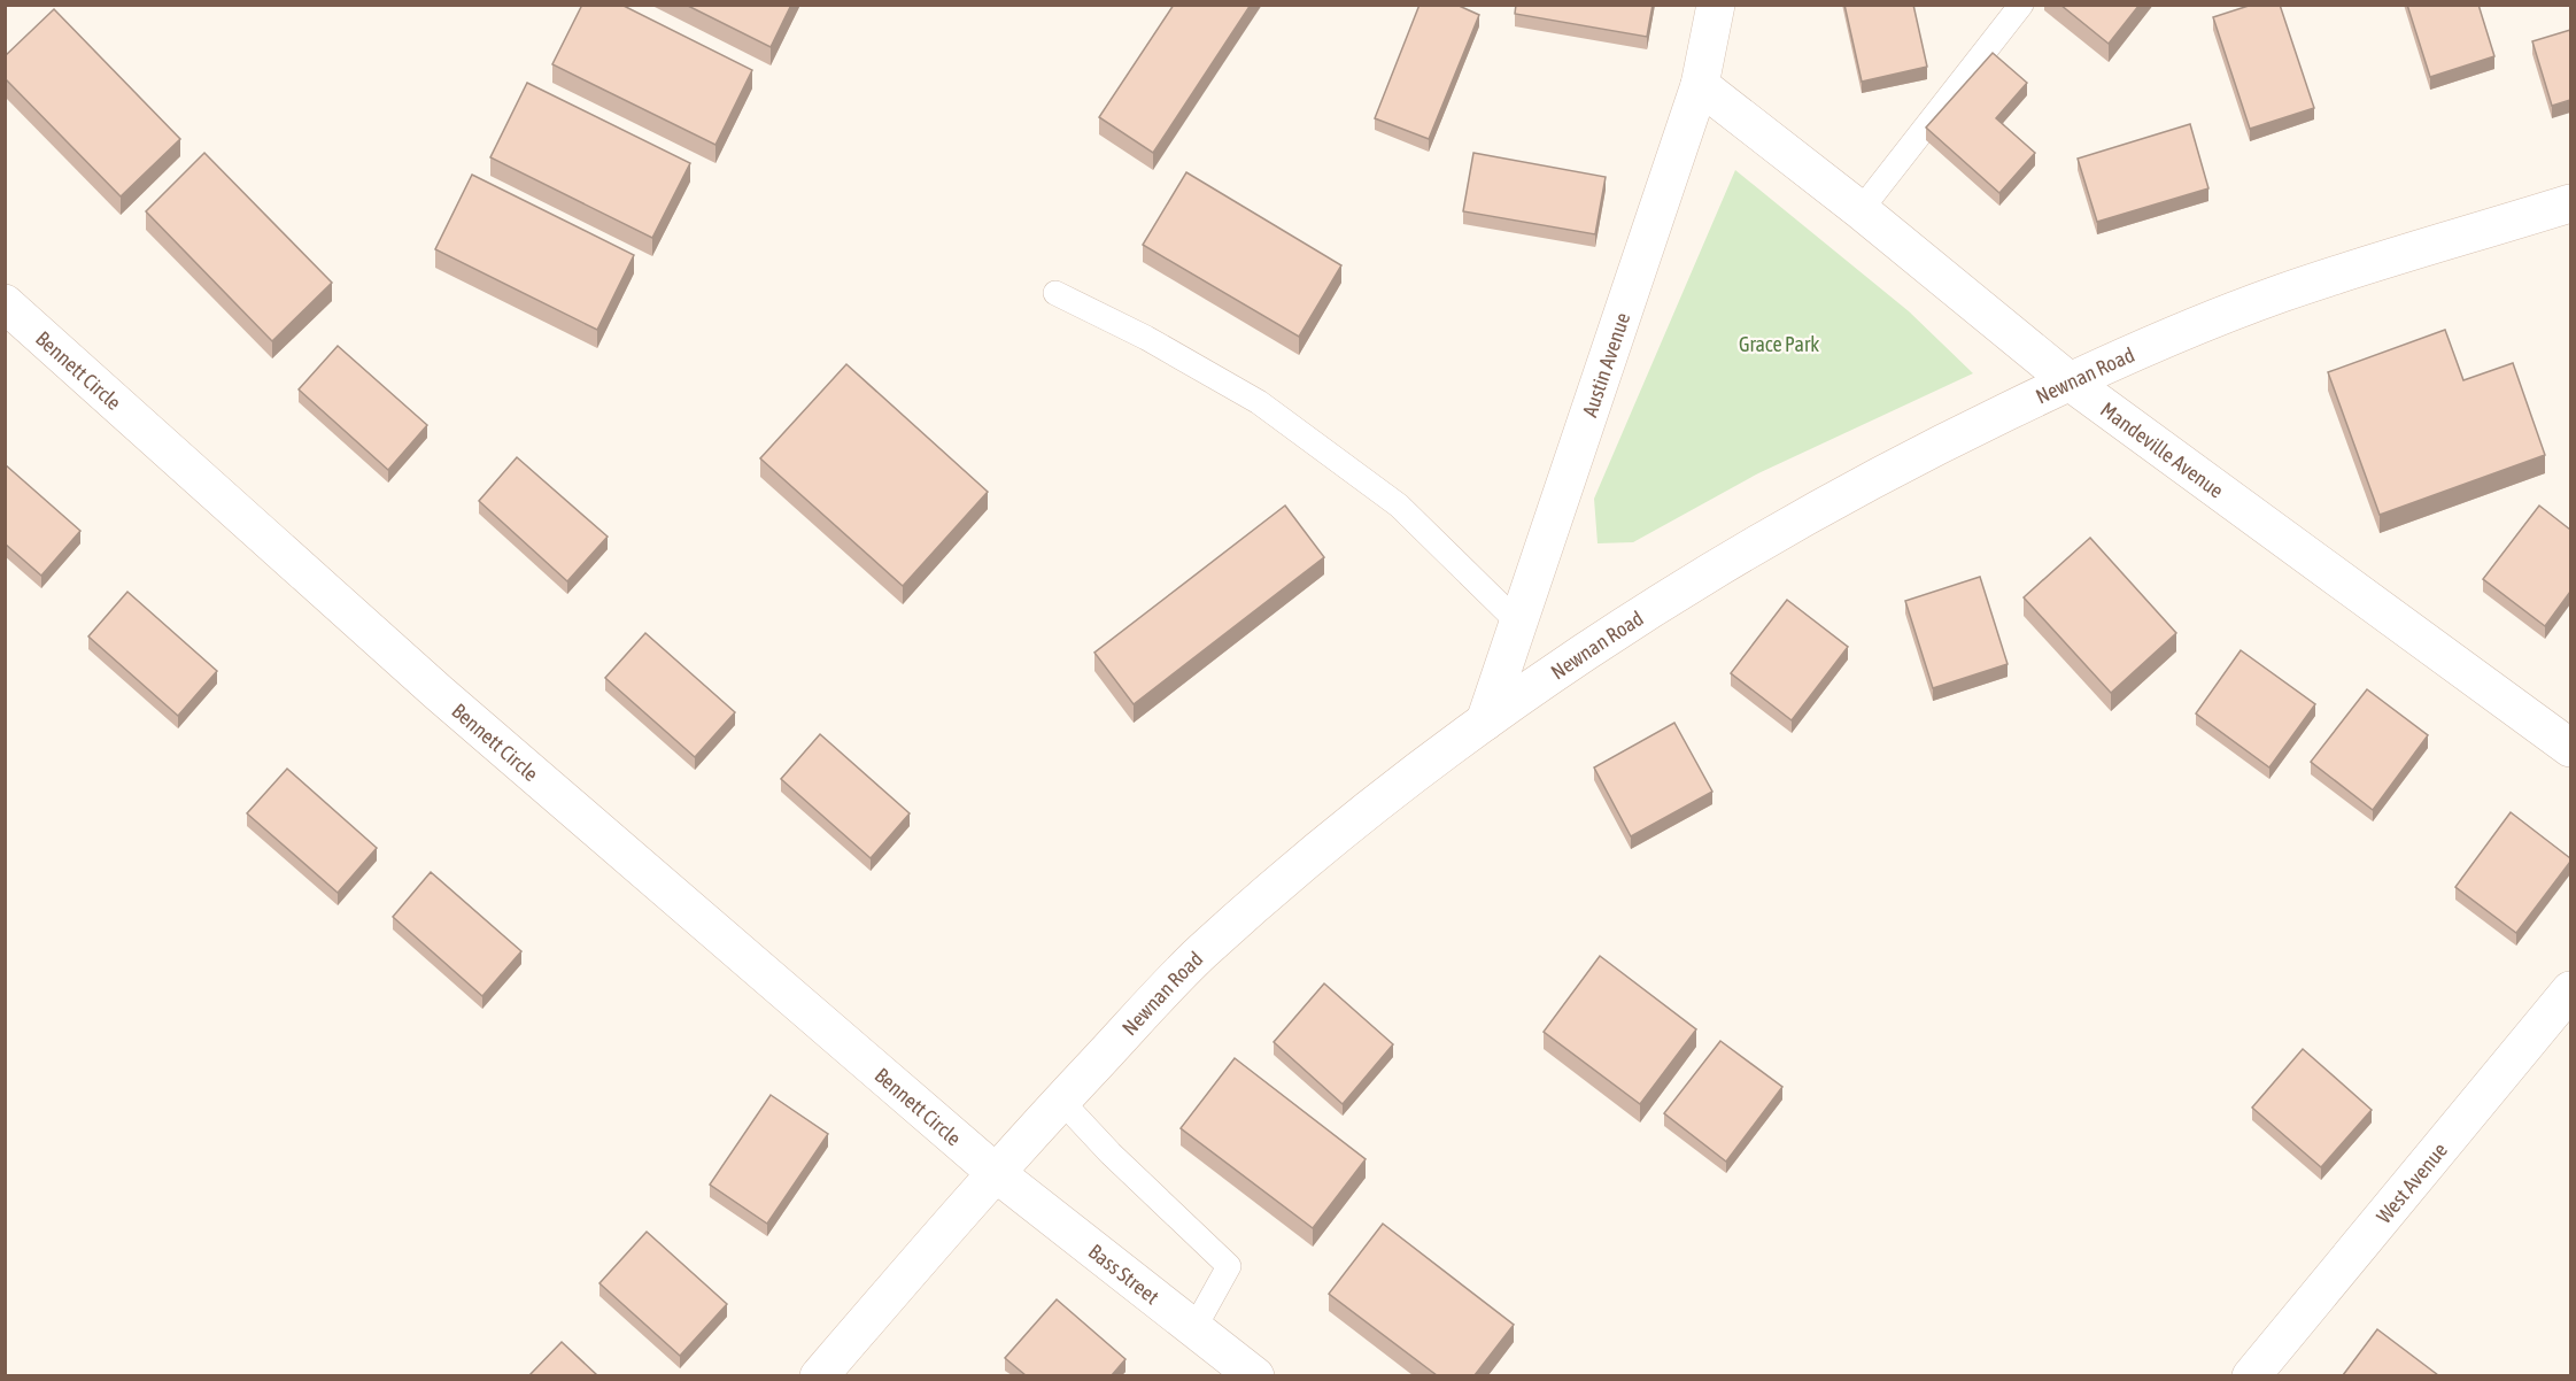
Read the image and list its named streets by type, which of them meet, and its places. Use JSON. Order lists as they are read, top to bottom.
{
  "streets": {
    "street": [
      "Austin Avenue",
      "Bennett Circle",
      "Newnan Road",
      "Mandeville Avenue",
      "West Avenue",
      "Bass Street"
    ]
  },
  "crossings": [
    ["Austin Avenue", "Newnan Road"],
    ["Austin Avenue", "Mandeville Avenue"],
    ["Bennett Circle", "Newnan Road"],
    ["Bennett Circle", "Bass Street"],
    ["Newnan Road", "Mandeville Avenue"],
    ["Newnan Road", "Bass Street"]
  ],
  "parks": ["Grace Park"]
}
